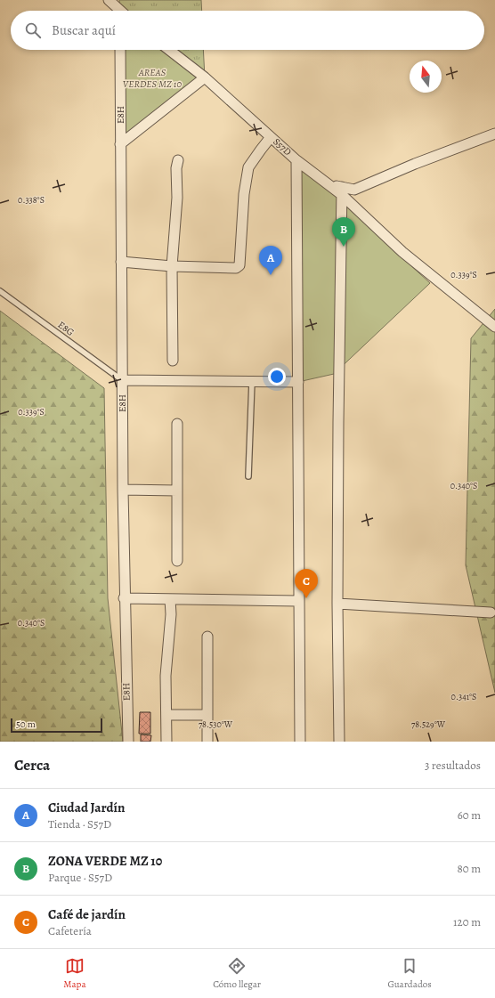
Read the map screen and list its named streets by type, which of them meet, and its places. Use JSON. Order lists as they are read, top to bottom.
{
  "streets": {
    "street": ["E8H", "S57D"],
    "lane": ["E8G"]
  },
  "crossings": [
    ["E8H", "E8G"]
  ],
  "parks": ["AREAS VERDES MZ 10"],
  "scale_bar": "50 m",
  "north": "top",
  "page": {
    "search": "Buscar aquí",
    "pins": ["B", "A", "C"],
    "scale": "50 m",
    "heading": ["Cerca", "3 resultados"],
    "list": [
      {
        "mark": "A",
        "name": "Ciudad Jardín",
        "note": "Tienda · S57D",
        "value": "60 m"
      },
      {
        "mark": "B",
        "name": "ZONA VERDE MZ 10",
        "note": "Parque · S57D",
        "value": "80 m"
      },
      {
        "mark": "C",
        "name": "Café de jardín",
        "note": "Cafetería",
        "value": "120 m"
      }
    ],
    "nav": ["Mapa", "Cómo llegar", "Guardados"]
  },
  "coordinates": [
    "0.338°S",
    "0.339°S",
    "0.340°S",
    "0.341°S",
    "78.530°W",
    "78.529°W"
  ]
}
